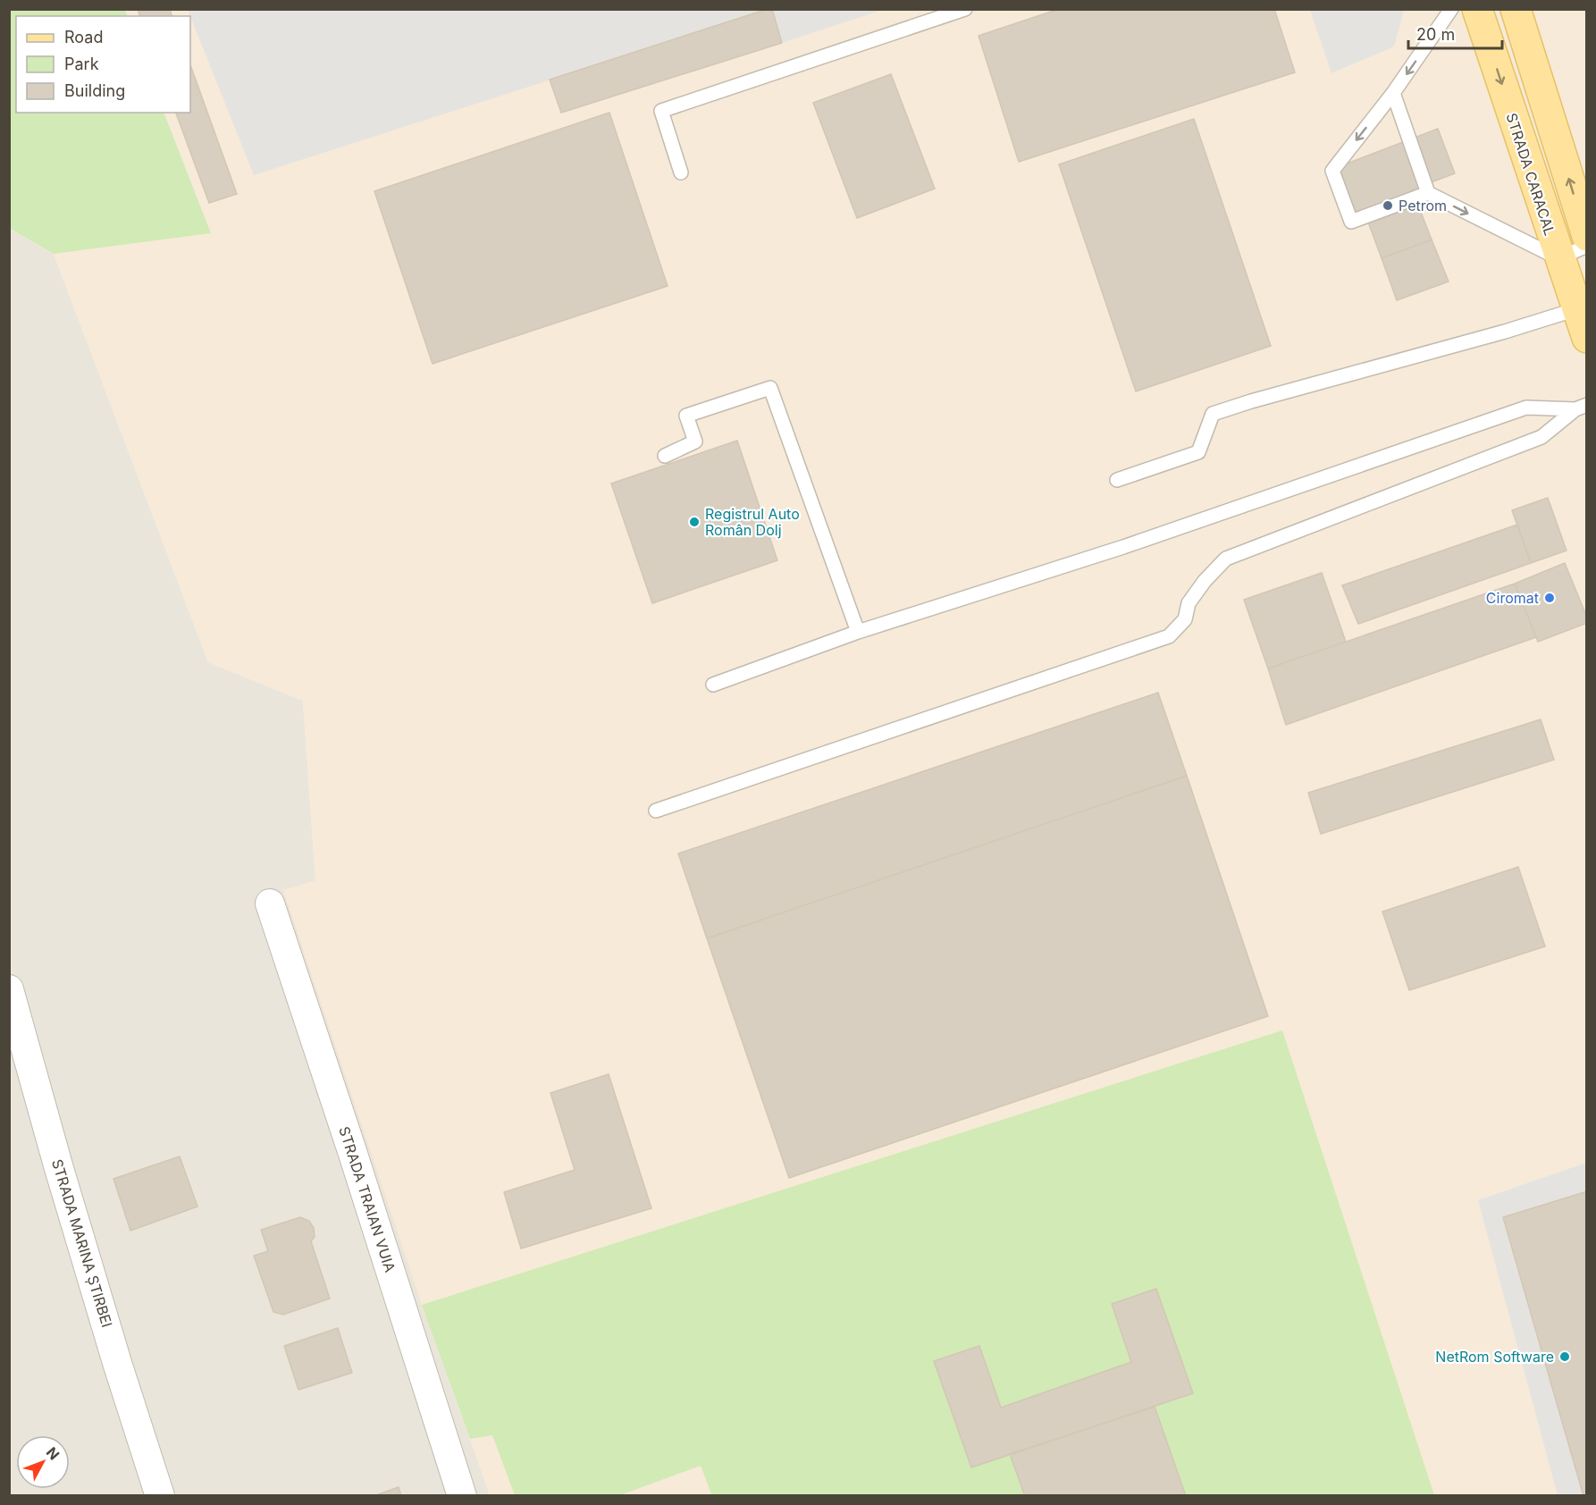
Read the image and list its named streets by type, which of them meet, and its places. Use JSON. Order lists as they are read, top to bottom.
{
  "streets": {
    "main road": ["STRADA CARACAL"],
    "street": ["STRADA TRAIAN VUIA", "STRADA MARINA ȘTIRBEI"]
  },
  "places": [
    "Petrom",
    "Registrul Auto Român Dolj",
    "Ciromat",
    "NetRom Software"
  ],
  "legend": ["Road", "Park", "Building"],
  "scale_bar": "20 m",
  "north": "top right"
}
